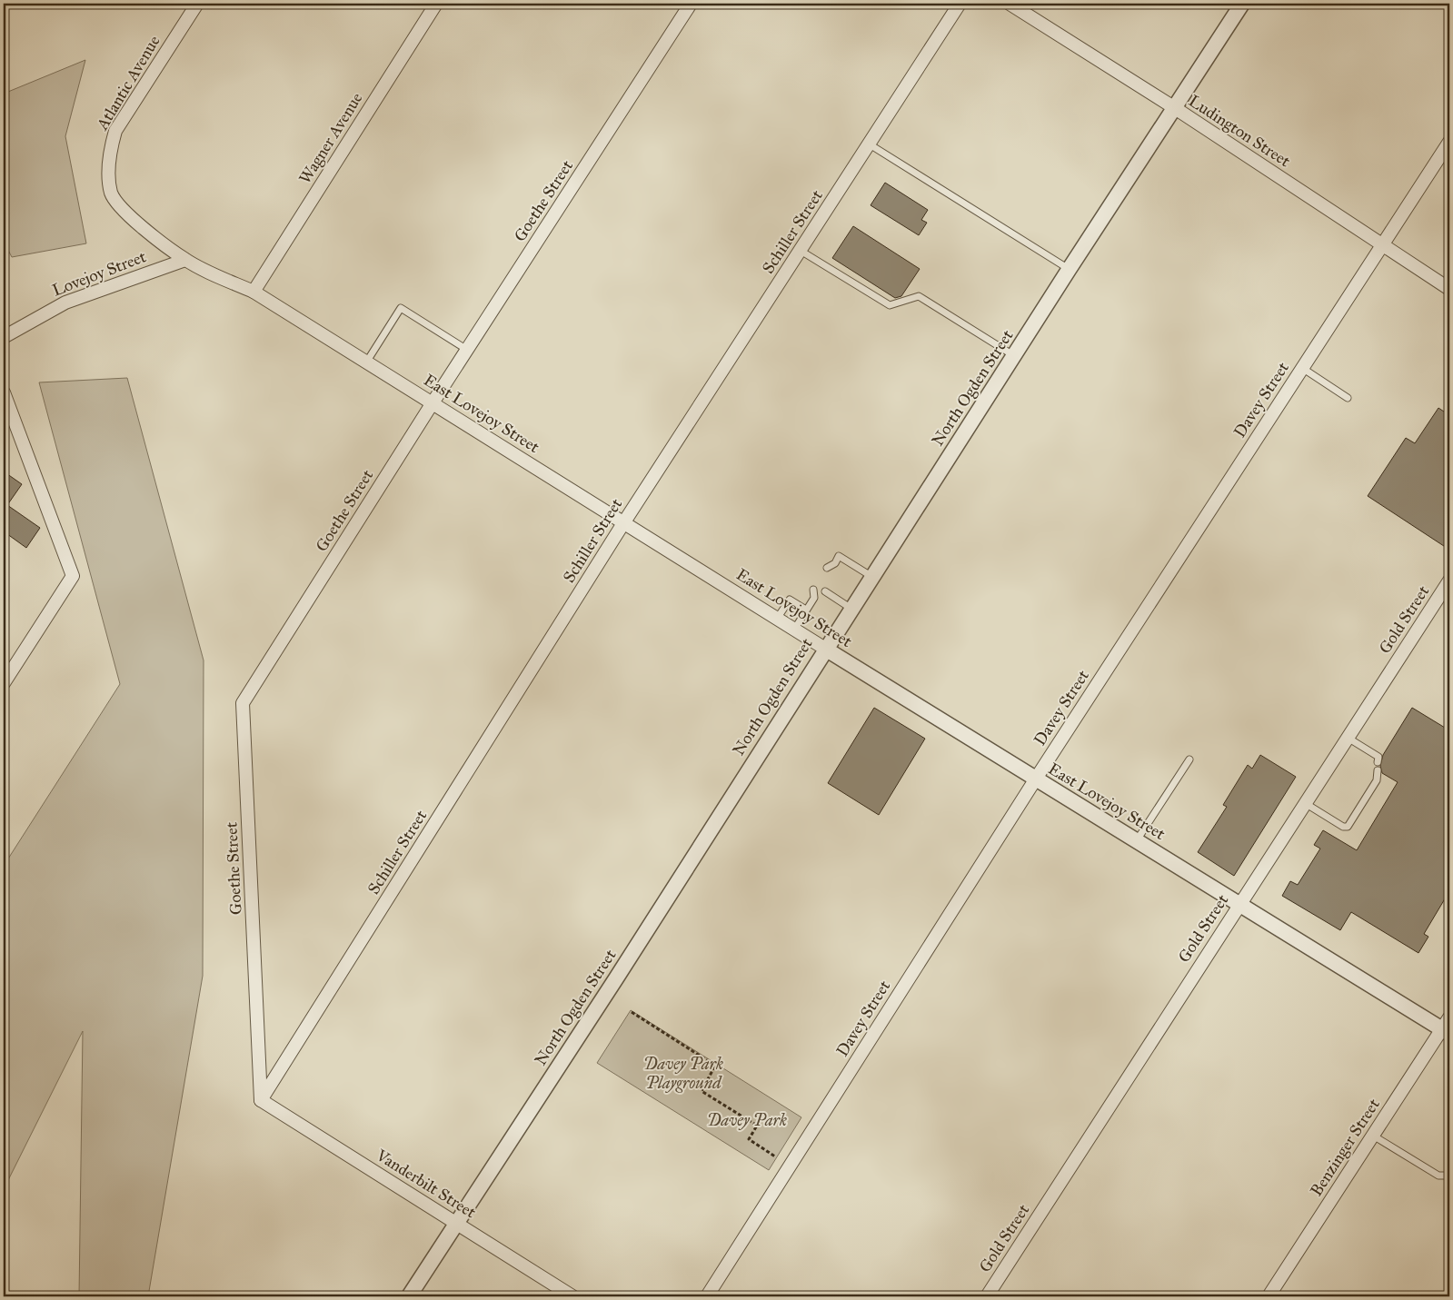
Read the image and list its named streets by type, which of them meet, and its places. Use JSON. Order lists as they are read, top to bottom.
{
  "streets": {
    "street": [
      "Atlantic Avenue",
      "Ludington Street",
      "Wagner Avenue",
      "Goethe Street",
      "Schiller Street",
      "Lovejoy Street",
      "North Ogden Street",
      "Davey Street",
      "East Lovejoy Street",
      "Gold Street",
      "Benzinger Street",
      "Vanderbilt Street"
    ]
  },
  "crossings": [
    ["Atlantic Avenue", "East Lovejoy Street"],
    ["Ludington Street", "North Ogden Street"],
    ["Ludington Street", "Davey Street"],
    ["Wagner Avenue", "East Lovejoy Street"],
    ["Goethe Street", "Schiller Street"],
    ["Goethe Street", "East Lovejoy Street"],
    ["Goethe Street", "Vanderbilt Street"],
    ["Schiller Street", "East Lovejoy Street"],
    ["Schiller Street", "Vanderbilt Street"],
    ["Lovejoy Street", "East Lovejoy Street"],
    ["North Ogden Street", "East Lovejoy Street"],
    ["North Ogden Street", "Vanderbilt Street"],
    ["Davey Street", "East Lovejoy Street"],
    ["East Lovejoy Street", "Gold Street"],
    ["East Lovejoy Street", "Benzinger Street"]
  ],
  "parks": ["Davey Park Playground", "Davey Park"]
}
